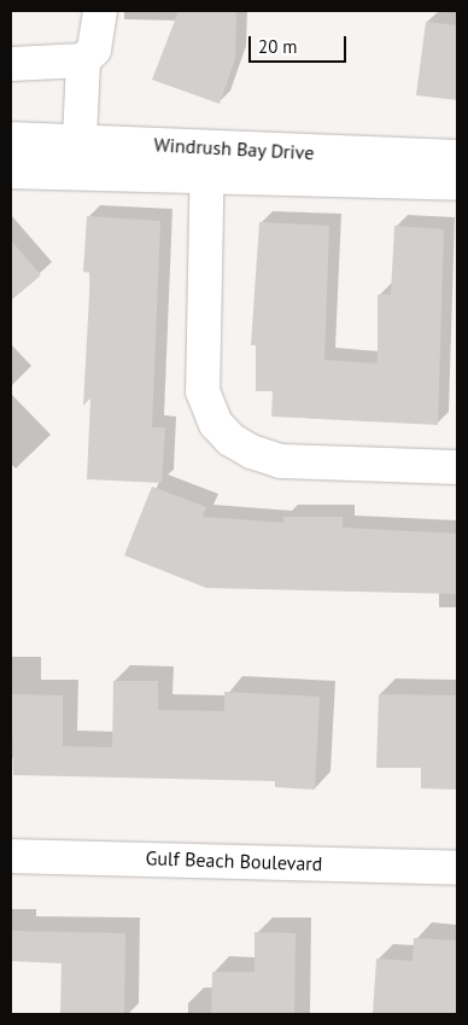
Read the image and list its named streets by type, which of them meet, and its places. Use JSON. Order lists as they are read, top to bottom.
{
  "streets": {
    "street": ["Windrush Bay Drive", "Gulf Beach Boulevard"]
  },
  "scale_bar": "20 m"
}
